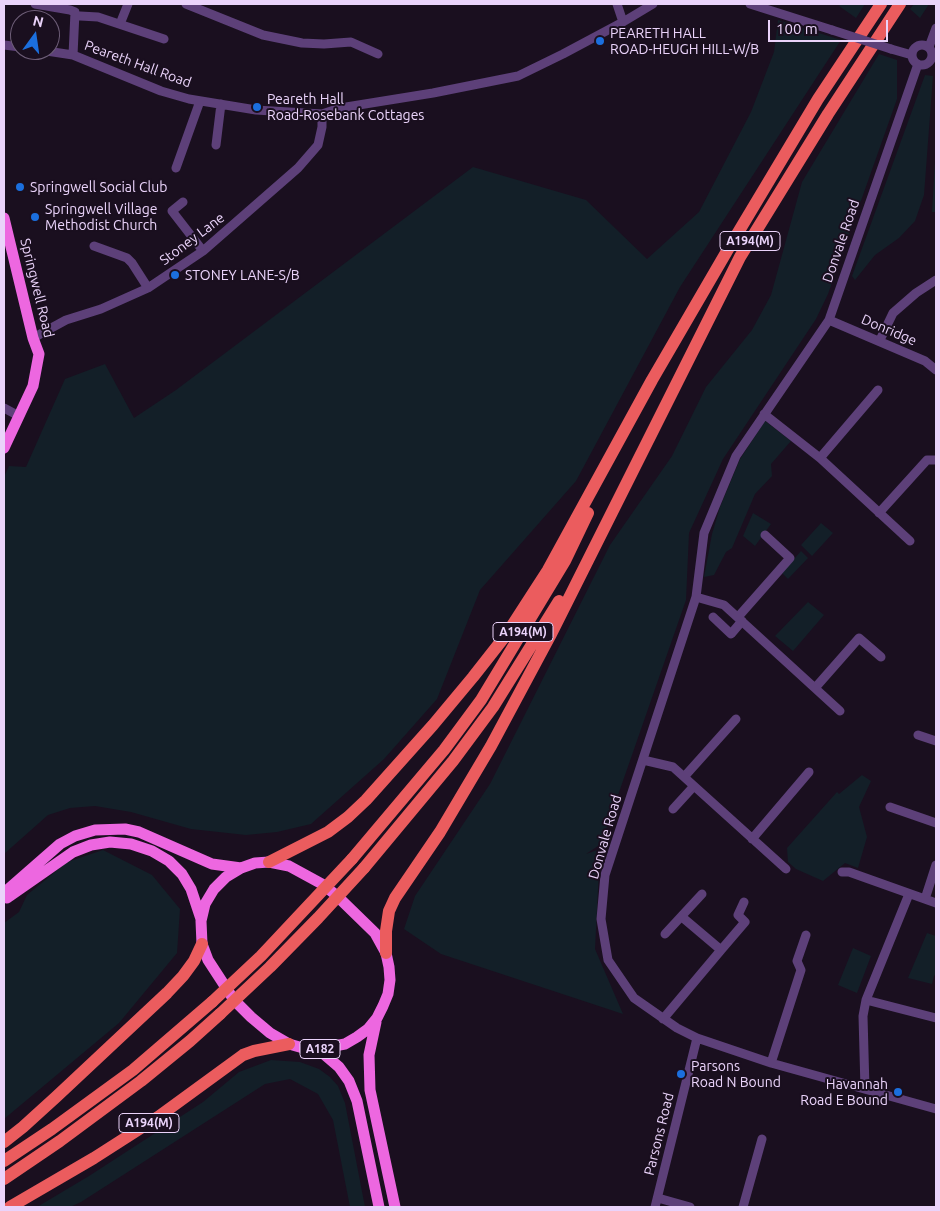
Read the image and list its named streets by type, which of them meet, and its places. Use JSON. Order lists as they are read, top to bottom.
{
  "streets": {
    "highway": ["A194(M)"],
    "main road": ["Springwell Road", "A182"],
    "street": [
      "Peareth Hall Road",
      "Stoney Lane",
      "Donvale Road",
      "Donridge",
      "Parsons Road"
    ]
  },
  "crossings": [
    ["Peareth Hall Road", "Stoney Lane"],
    ["Stoney Lane", "Springwell Road"],
    ["A194(M)", "A182"],
    ["Donvale Road", "Donridge"],
    ["Donvale Road", "Parsons Road"]
  ],
  "places": [
    "PEARETH HALL ROAD-HEUGH HILL-W/B",
    "Peareth Hall Road-Rosebank Cottages",
    "Springwell Social Club",
    "Springwell Village Methodist Church",
    "STONEY LANE-S/B",
    "Parsons Road N Bound",
    "Havannah Road E Bound"
  ],
  "scale_bar": "100 m",
  "north": "top"
}
